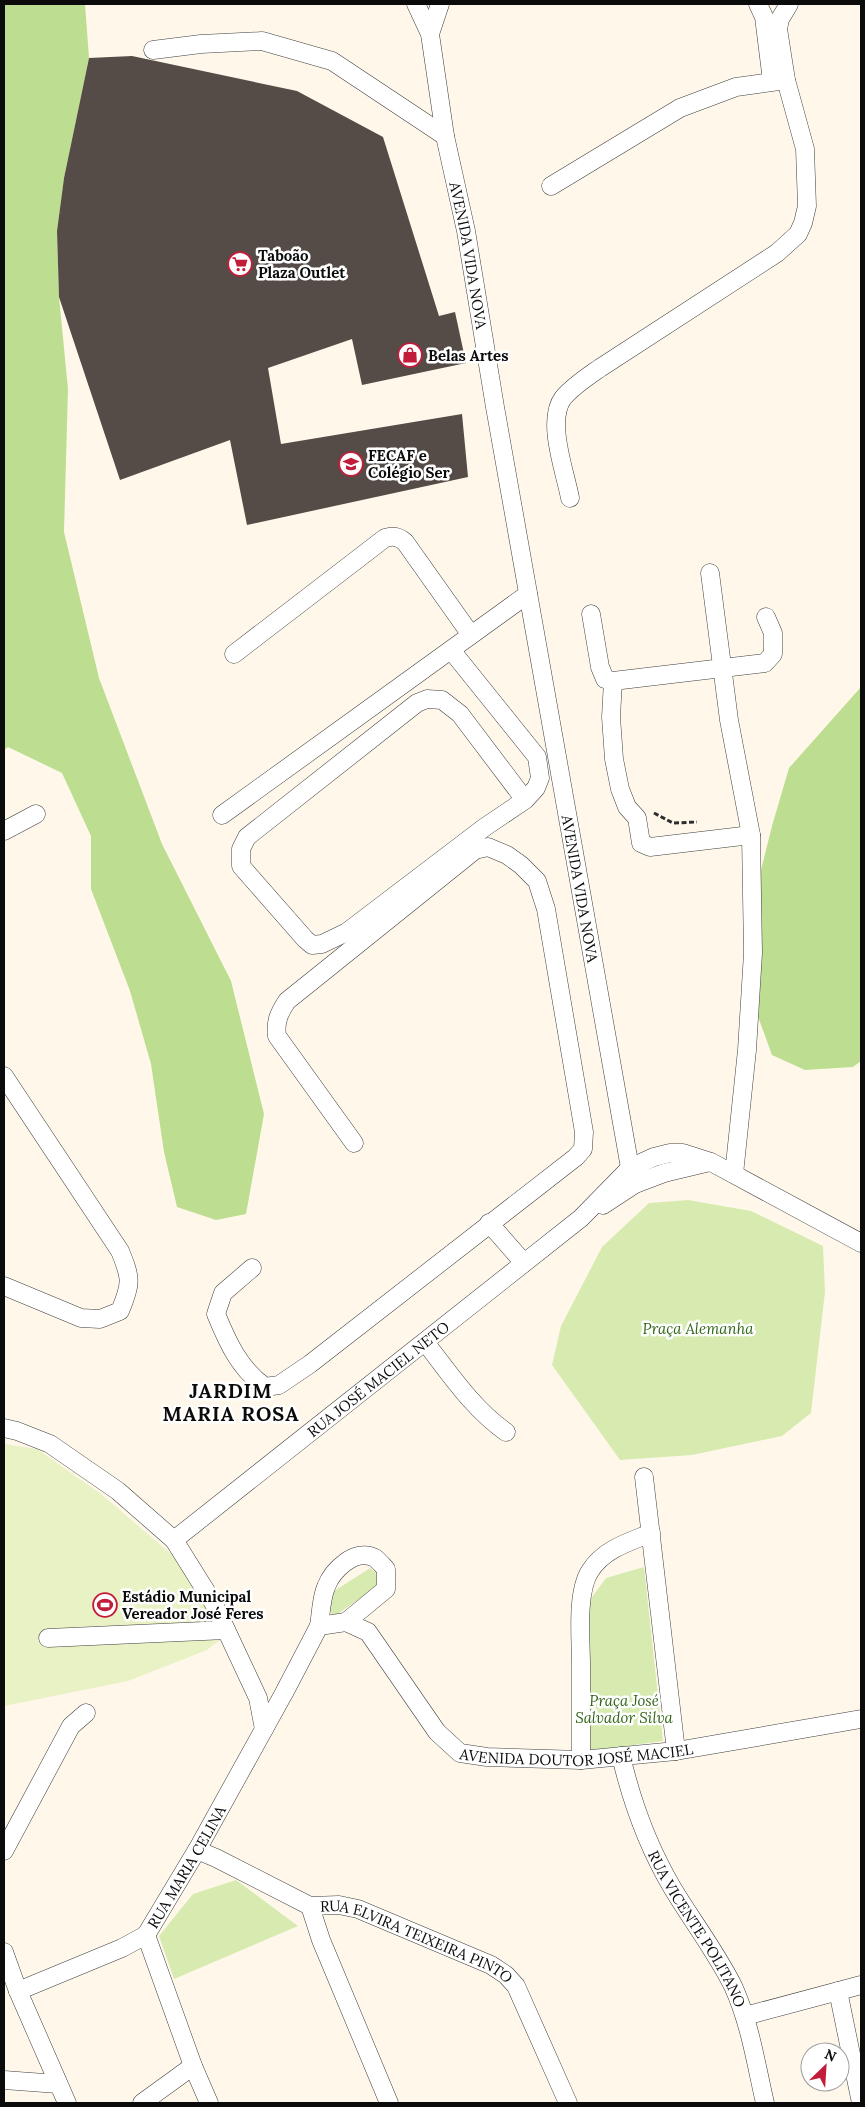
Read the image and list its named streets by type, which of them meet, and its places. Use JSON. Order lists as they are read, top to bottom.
{
  "streets": {
    "street": [
      "AVENIDA VIDA NOVA",
      "RUA JOSÉ MACIEL NETO",
      "AVENIDA DOUTOR JOSÉ MACIEL",
      "RUA MARIA CELINA",
      "RUA VICENTE POLITANO",
      "RUA ELVIRA TEIXEIRA PINTO"
    ]
  },
  "crossings": [
    ["AVENIDA VIDA NOVA", "RUA JOSÉ MACIEL NETO"],
    ["AVENIDA DOUTOR JOSÉ MACIEL", "RUA VICENTE POLITANO"],
    ["RUA MARIA CELINA", "RUA ELVIRA TEIXEIRA PINTO"]
  ],
  "districts": ["JARDIM MARIA ROSA"],
  "parks": ["Praça Alemanha", "Praça José Salvador Silva"],
  "places": {
    "supermarket": ["Taboão Plaza Outlet"],
    "shop": ["Belas Artes"],
    "school or university": ["FECAF e Colégio Ser"],
    "sports": ["Estádio Municipal Vereador José Feres"]
  },
  "north": "top right"
}
